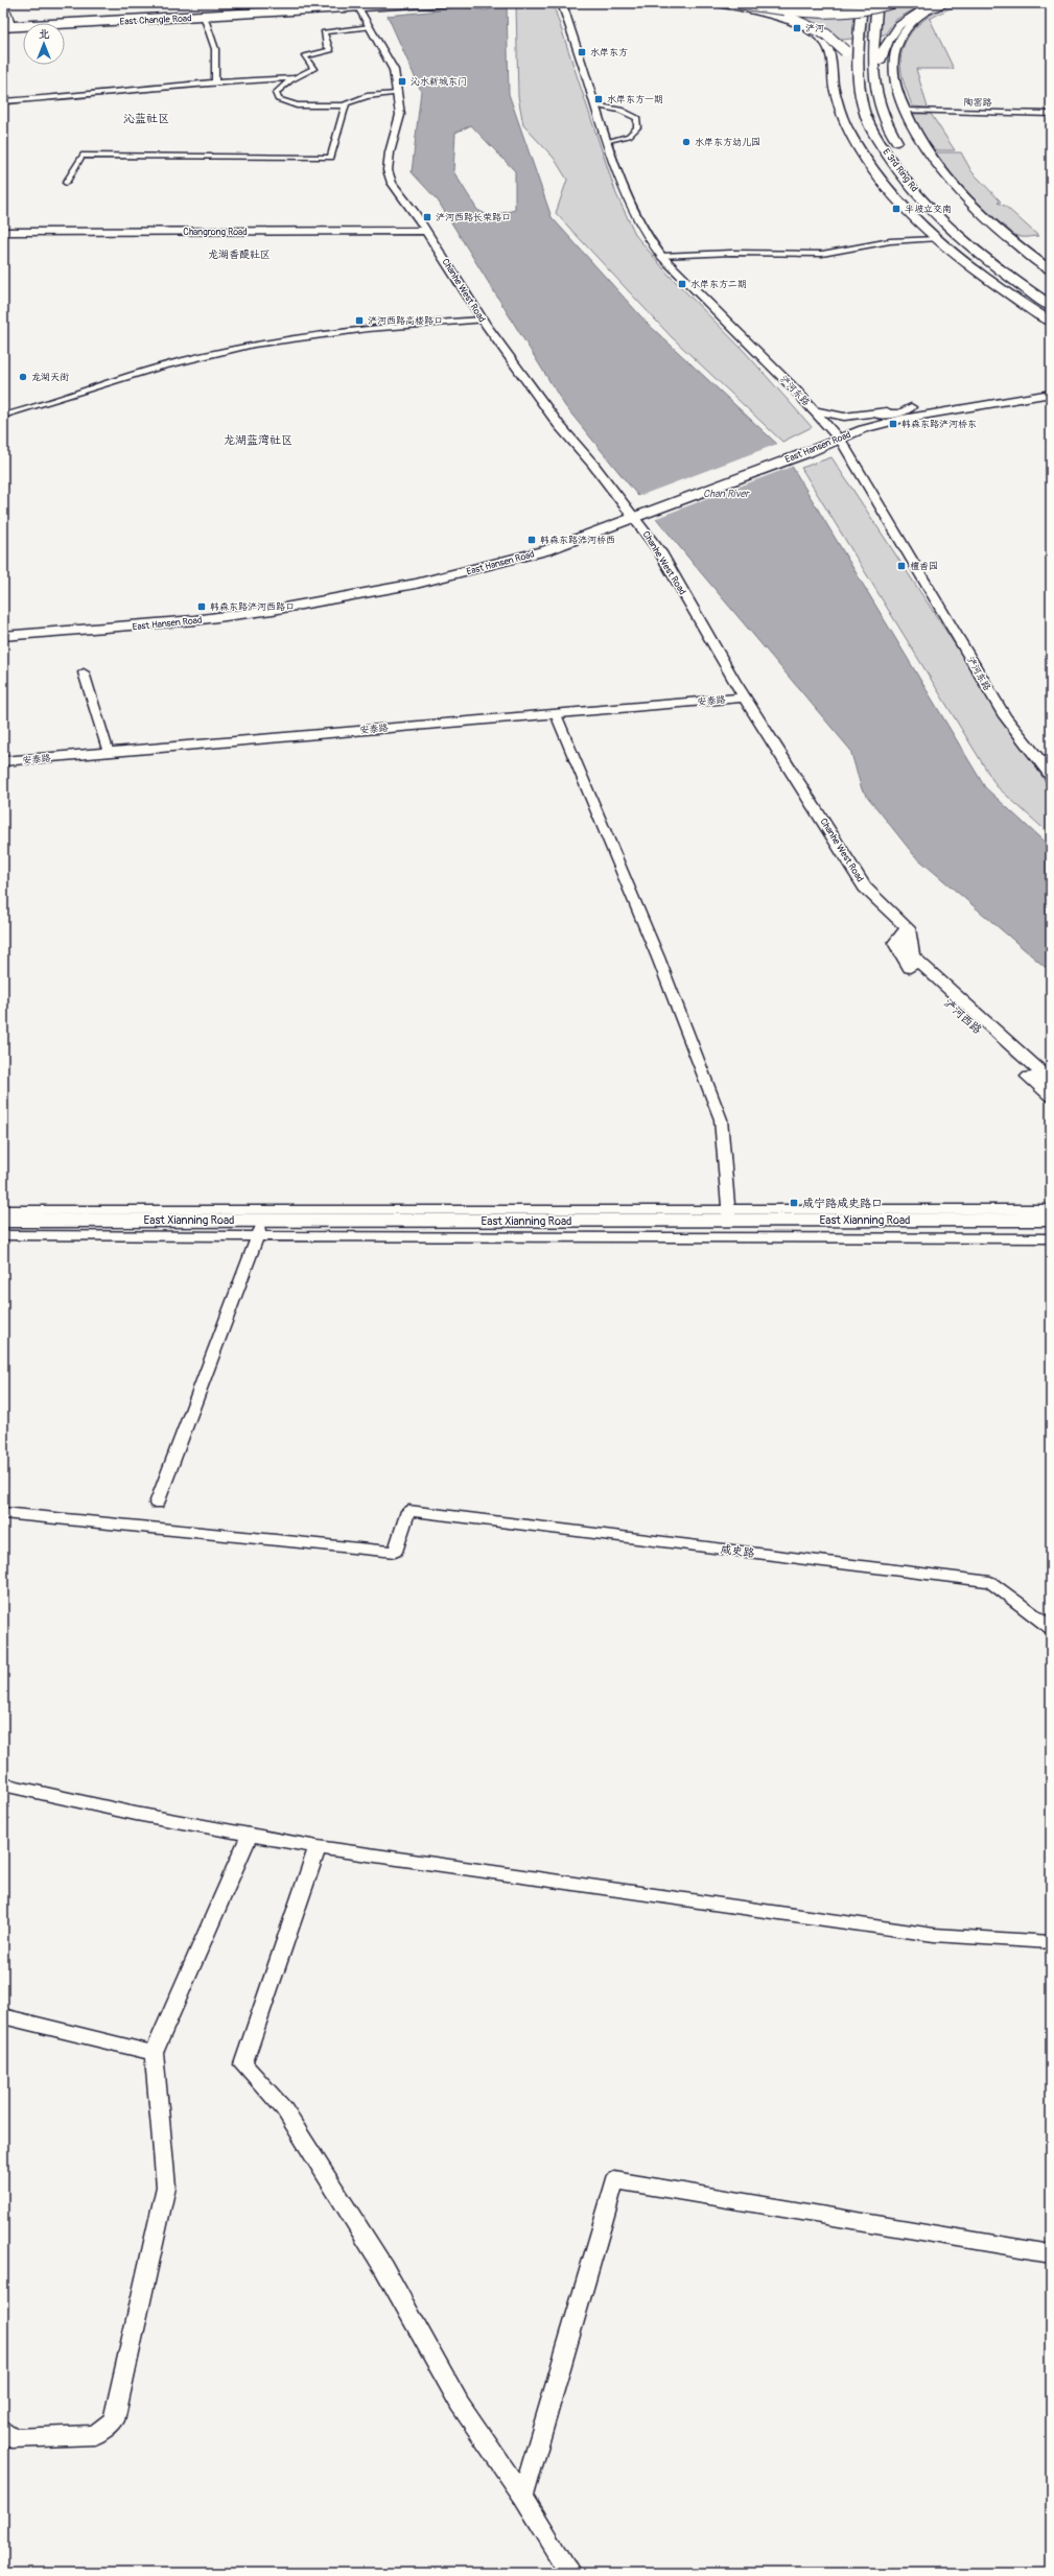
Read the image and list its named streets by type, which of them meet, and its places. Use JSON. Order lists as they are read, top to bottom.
{
  "streets": {
    "highway": ["E 3rd Ring Rd"],
    "main road": ["East Changle Road", "East Hansen Road", "East Xianning Road"],
    "street": [
      "陶窑路",
      "Changrong Road",
      "Chanhe West Road",
      "浐河东路",
      "安泰路",
      "浐河西路",
      "咸史路"
    ]
  },
  "crossings": [
    ["East Changle Road", "Chanhe West Road"],
    ["Changrong Road", "Chanhe West Road"],
    ["Chanhe West Road", "East Hansen Road"],
    ["Chanhe West Road", "安泰路"],
    ["Chanhe West Road", "浐河西路"],
    ["浐河东路", "East Hansen Road"]
  ],
  "districts": ["沁蓝社区", "龙湖香醍社区", "龙湖蓝湾社区"],
  "water": ["Chan River"],
  "places": {
    "transit": [
      "浐河",
      "水岸东方",
      "沁水新城东门",
      "水岸东方一期",
      "半坡立交南",
      "浐河西路长荣路口",
      "水岸东方二期",
      "浐河西路高楼路口",
      "韩森东路浐河桥东",
      "韩森东路浐河桥西",
      "檀香园",
      "韩森东路浐河西路口",
      "咸宁路咸史路口"
    ],
    "other": ["水岸东方幼儿园", "龙湖天街"]
  },
  "north": "top"
}
